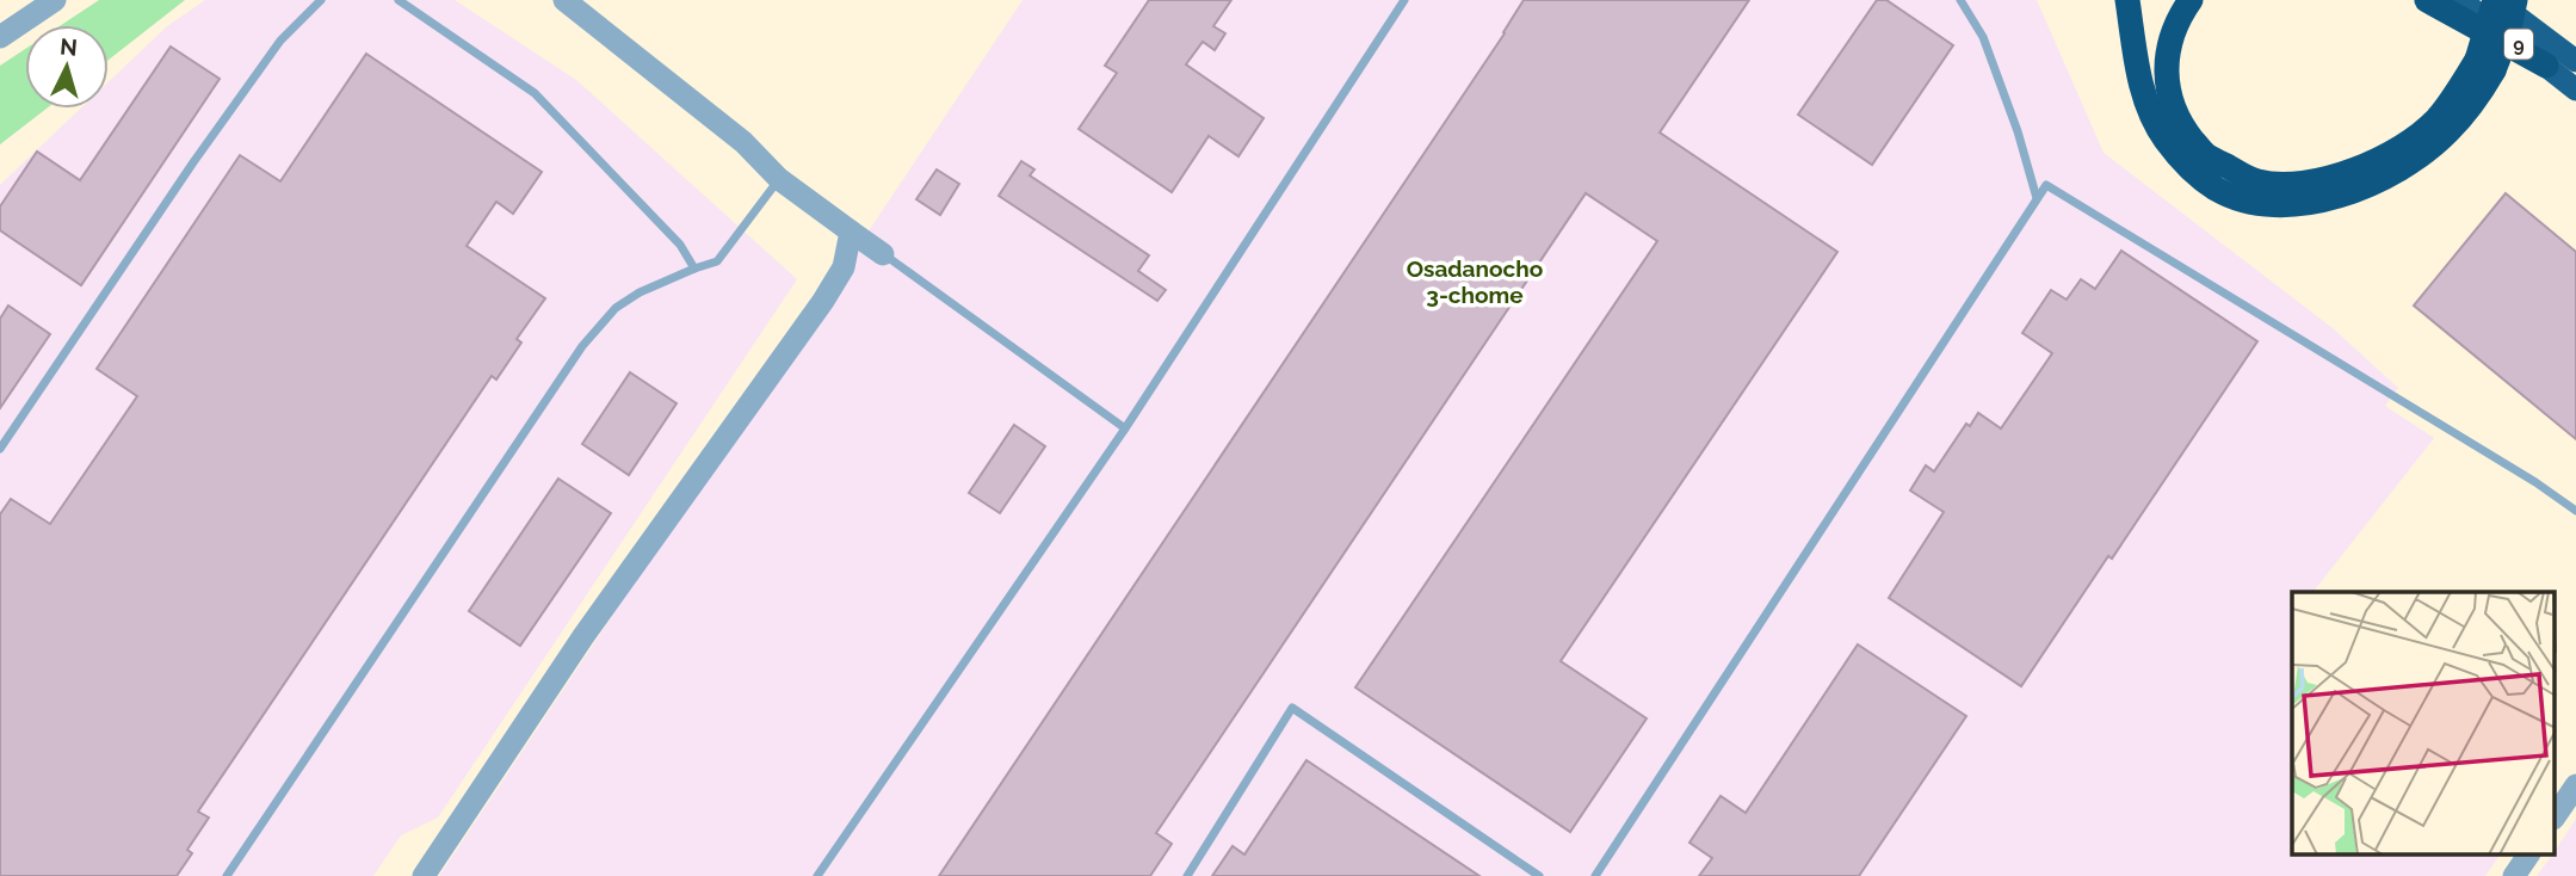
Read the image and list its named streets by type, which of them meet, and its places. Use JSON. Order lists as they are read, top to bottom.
{
  "streets": {
    "highway": ["9"]
  },
  "districts": ["Osadanocho 3-chome"],
  "north": "top"
}
